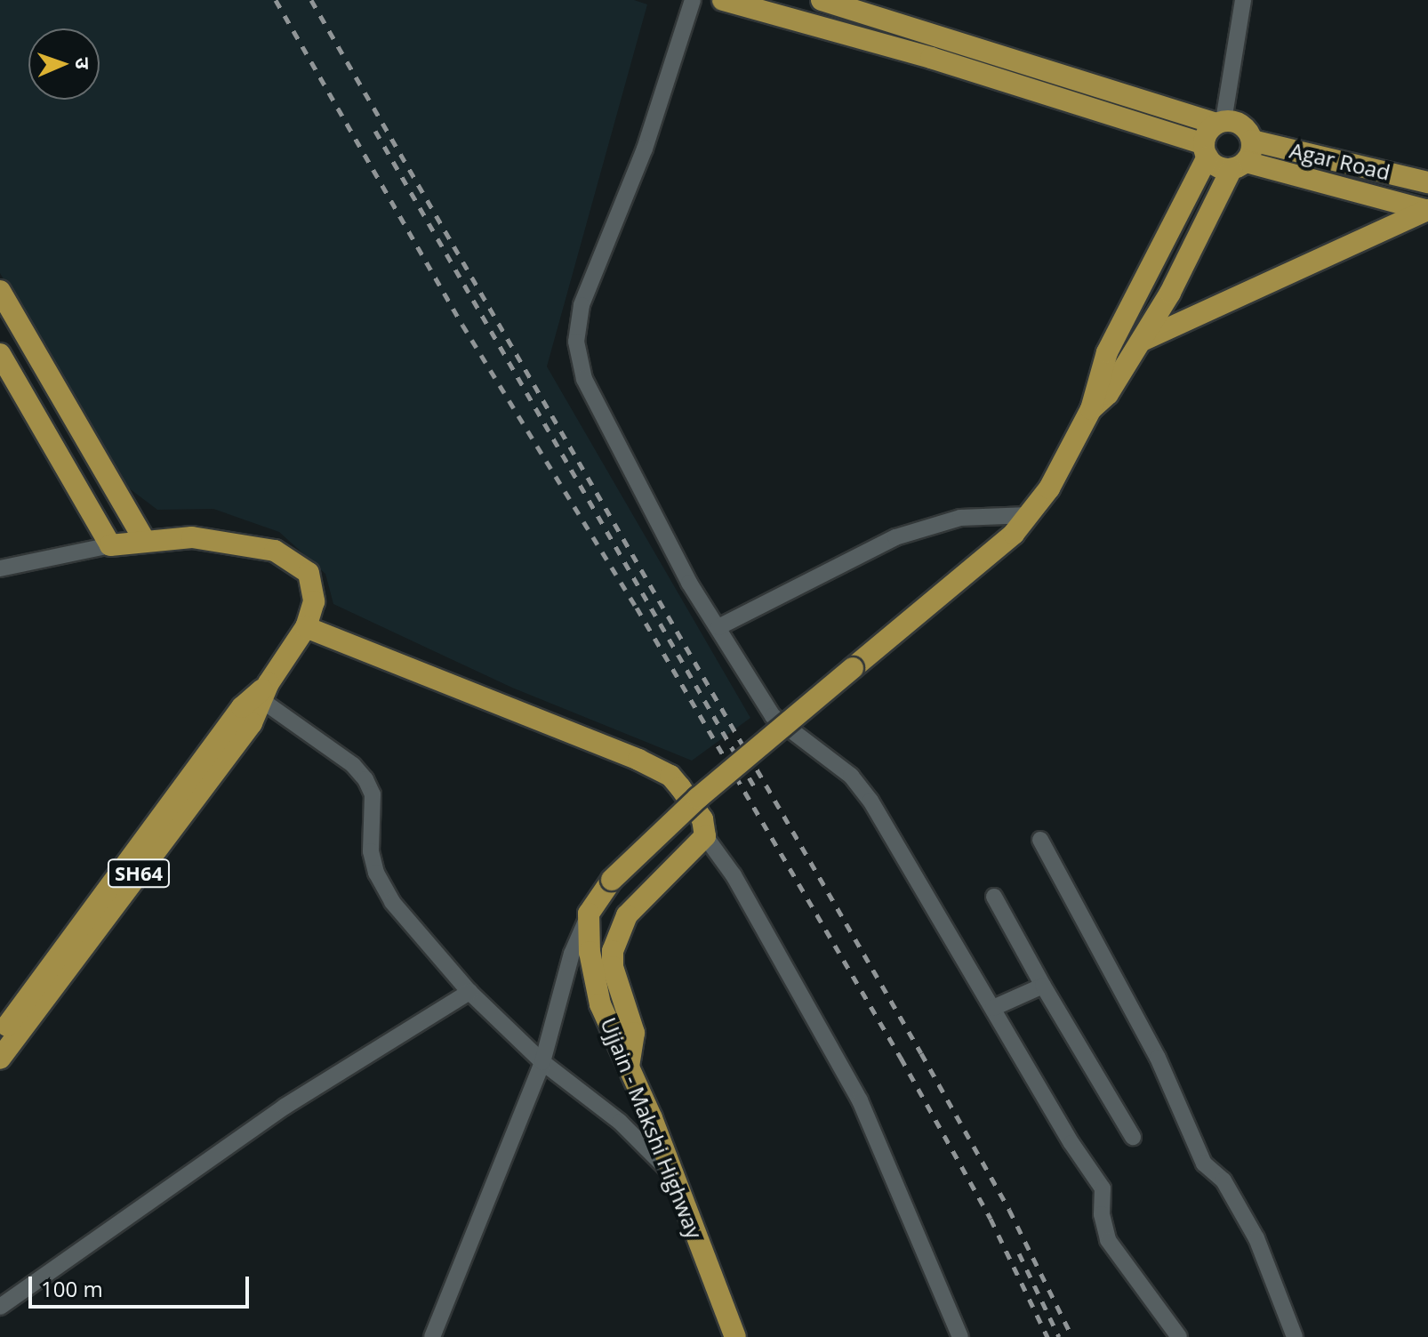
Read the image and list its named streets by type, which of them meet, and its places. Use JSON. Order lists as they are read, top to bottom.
{
  "streets": {
    "main road": ["Agar Road", "SH64", "Ujjain - Makshi Highway"]
  },
  "scale_bar": "100 m",
  "north": "right"
}
